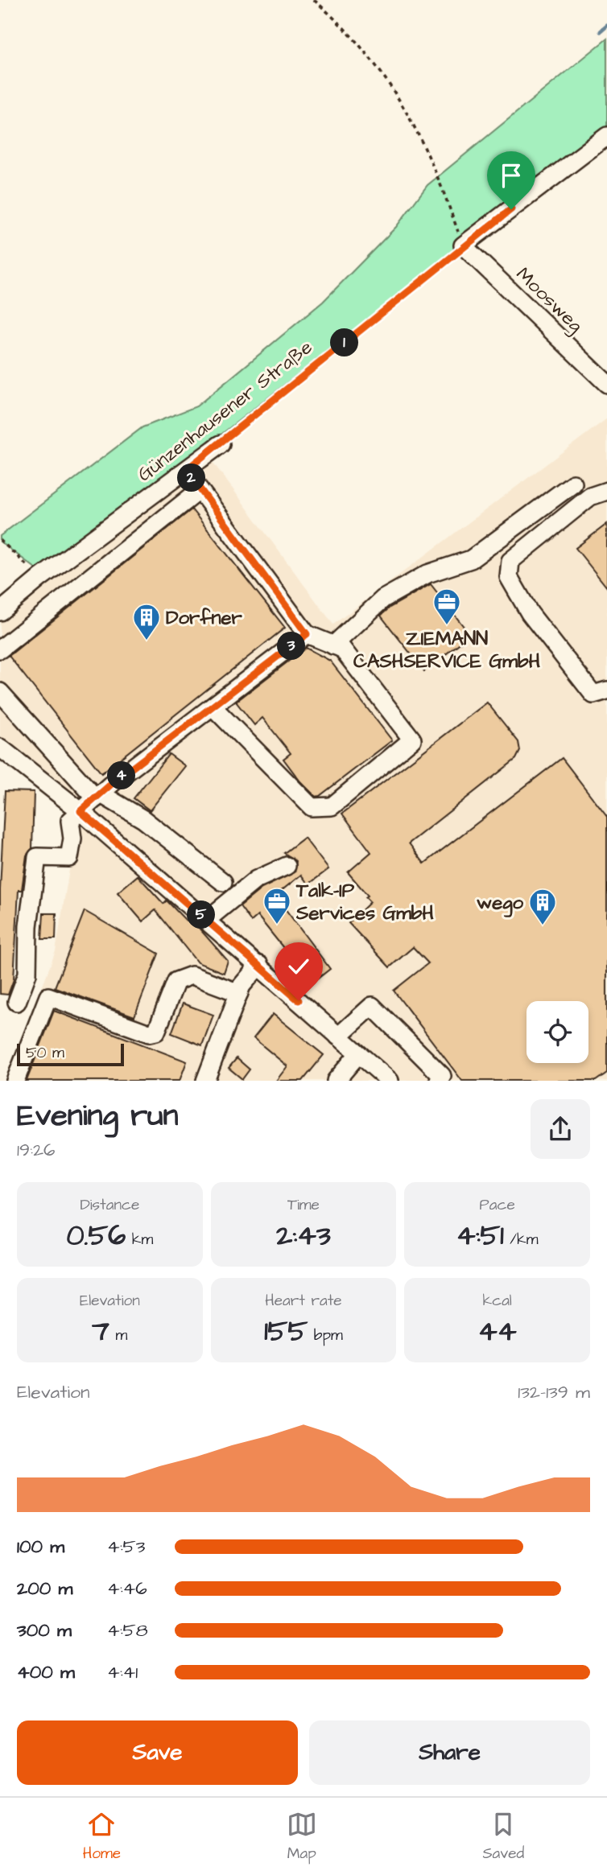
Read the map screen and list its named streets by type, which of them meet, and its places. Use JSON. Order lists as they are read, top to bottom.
{
  "streets": {
    "street": ["Moosweg", "Günzenhausener Straße"]
  },
  "crossings": [
    ["Moosweg", "Günzenhausener Straße"]
  ],
  "places": {
    "office": ["ZIEMANN CASHSERVICE GmbH", "Talk-IP Services GmbH"],
    "building": ["Dorfner", "wego"]
  },
  "scale_bar": "50 m",
  "page": {
    "pins": [
      "1",
      "2",
      "3",
      "4",
      "5"
    ],
    "scale": "50 m",
    "heading": ["Evening run", "19:26"],
    "stats": [
      ["Distance", "0.56 km"],
      ["Time", "2:43"],
      ["Pace", "4:51 /km"],
      ["Elevation", "7 m"],
      ["Heart rate", "155 bpm"],
      ["kcal", "44"]
    ],
    "chart": ["Elevation", "132–139 m"],
    "list": [
      {
        "name": "100 m",
        "note": "4:53"
      },
      {
        "name": "200 m",
        "note": "4:46"
      },
      {
        "name": "300 m",
        "note": "4:58"
      },
      {
        "name": "400 m",
        "note": "4:41"
      }
    ],
    "buttons": ["Save", "Share"],
    "tabs": ["Home", "Map", "Saved"]
  }
}
